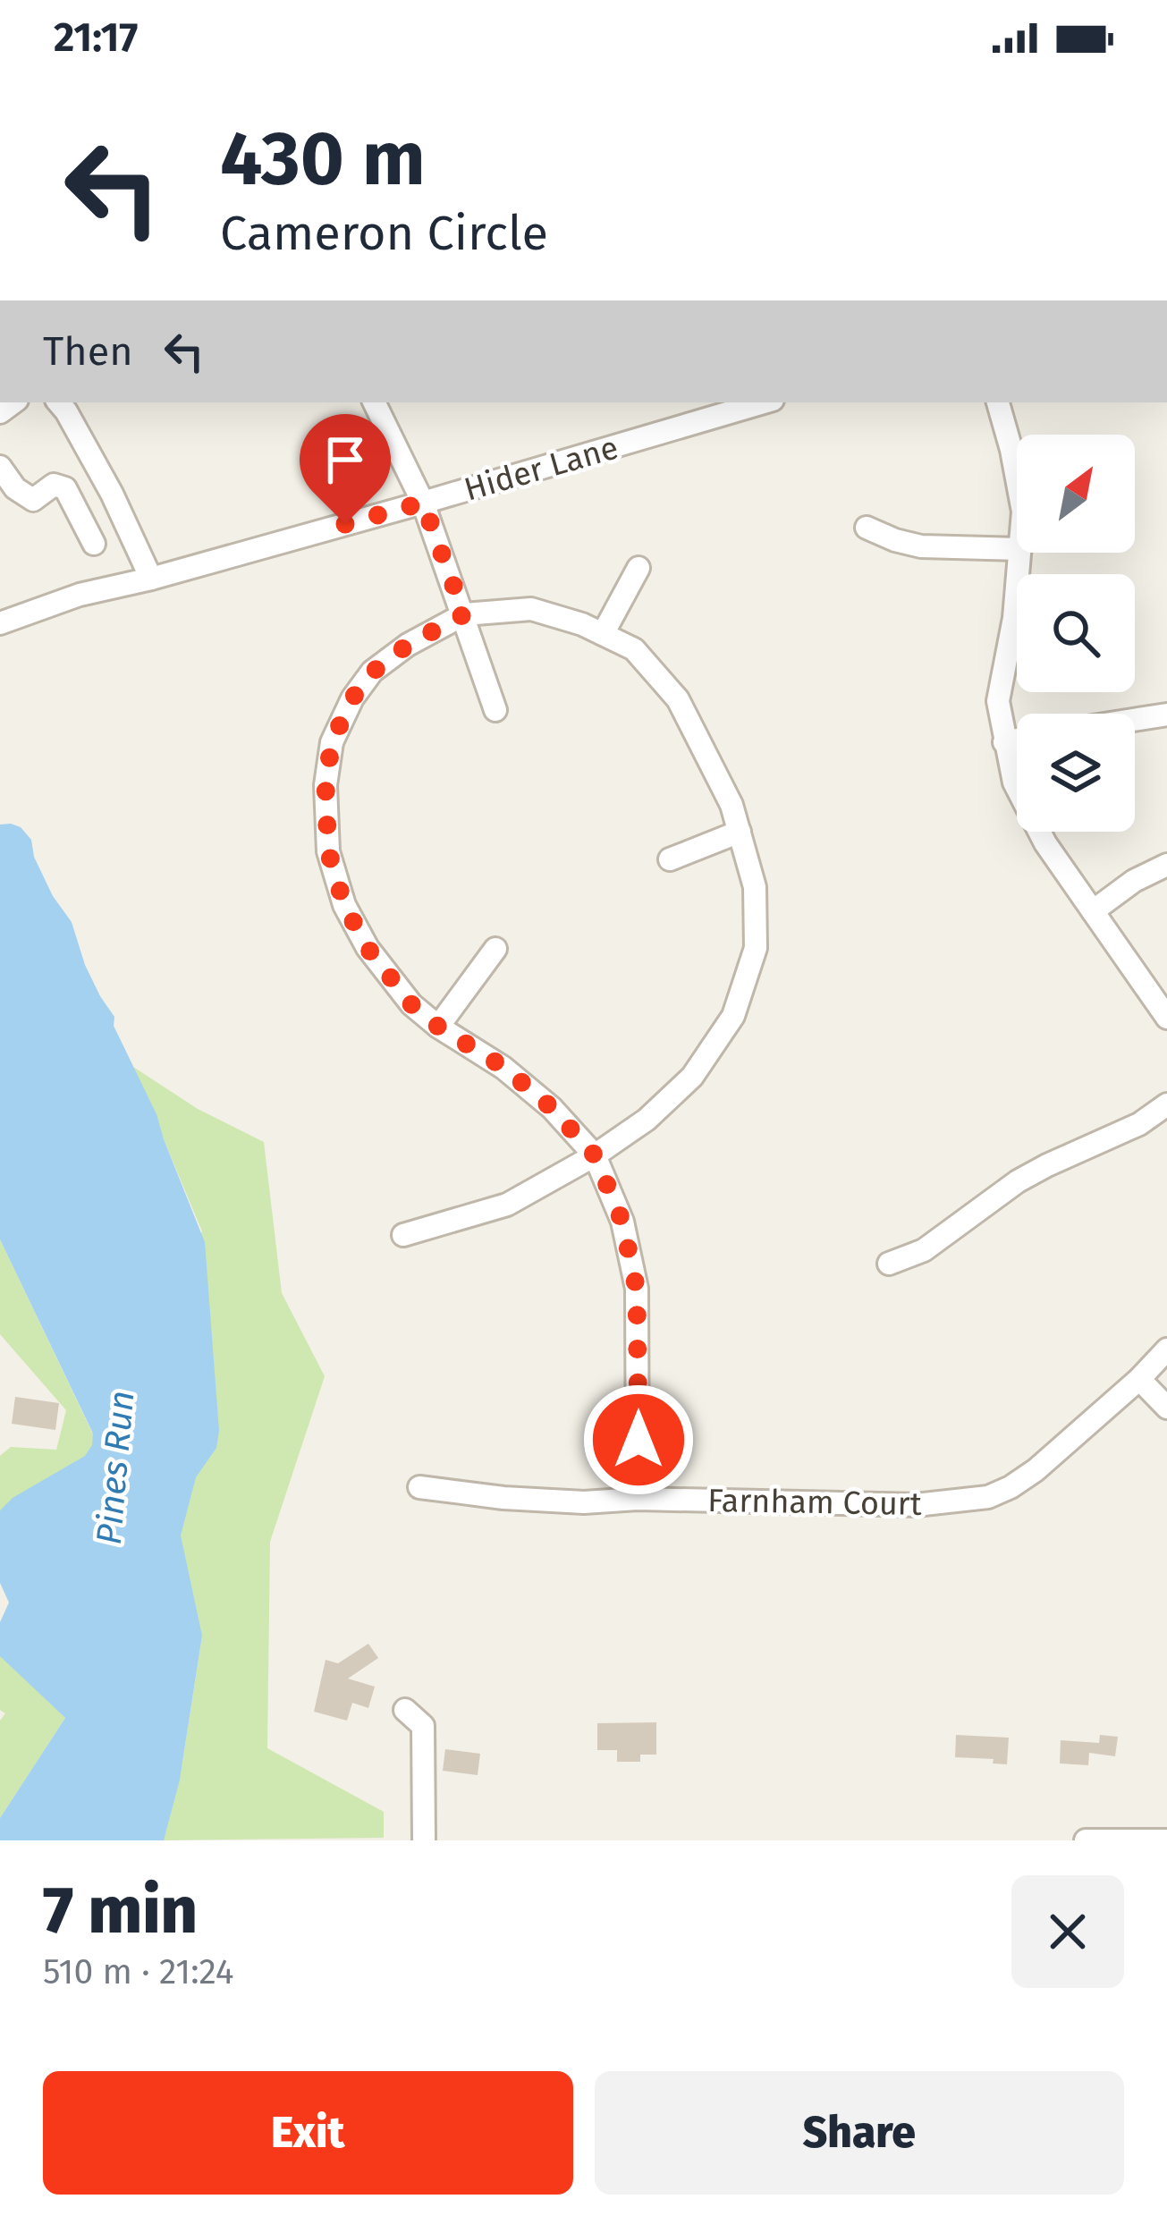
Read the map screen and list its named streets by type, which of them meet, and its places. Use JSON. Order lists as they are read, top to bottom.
{
  "streets": {
    "street": ["Hider Lane", "Farnham Court"]
  },
  "water": ["Pines Run"],
  "north": "top right",
  "page": {
    "status": "21:17",
    "turn": ["430 m", "Cameron Circle"],
    "then": "Then",
    "heading": ["7 min", "510 m · 21:24"],
    "buttons": ["Exit", "Share"]
  }
}
